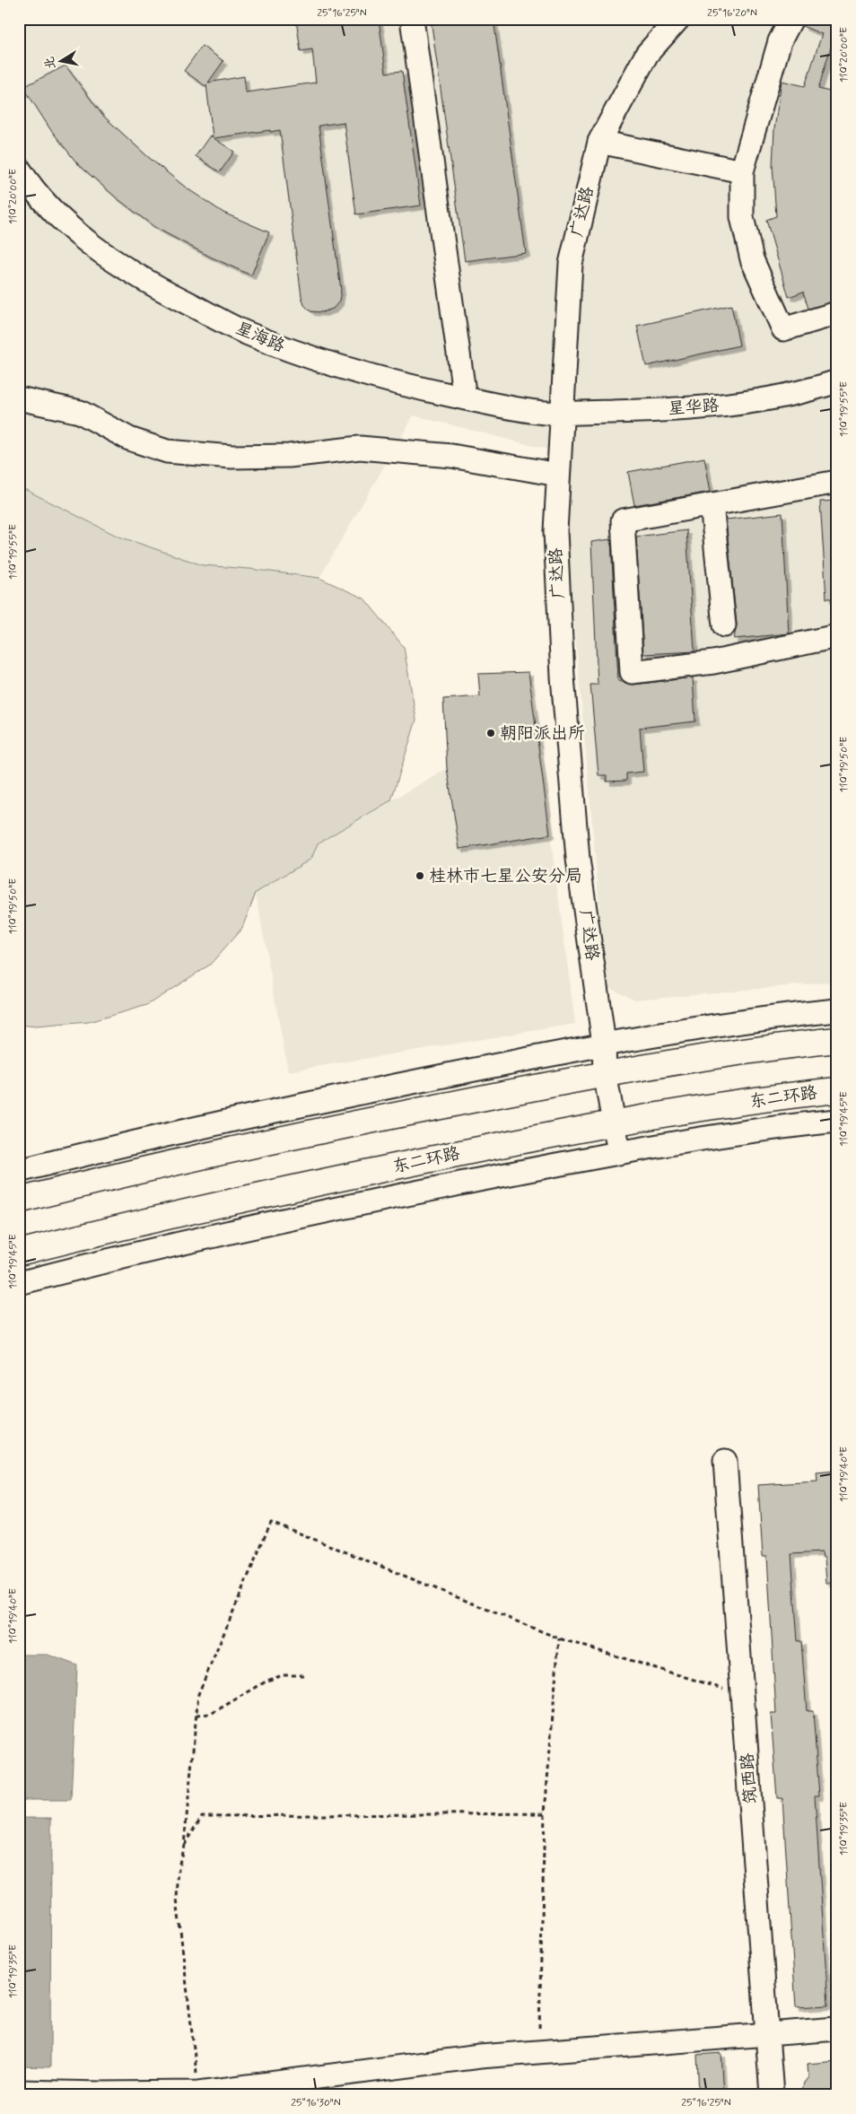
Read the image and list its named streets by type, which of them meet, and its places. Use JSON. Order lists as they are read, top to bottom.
{
  "streets": {
    "main road": ["东二环路"],
    "street": [
      "广达路",
      "星海路",
      "星华路",
      "筑西路"
    ]
  },
  "crossings": [
    ["广达路", "星海路"],
    ["广达路", "星华路"],
    ["广达路", "东二环路"],
    ["星海路", "星华路"]
  ],
  "places": ["朝阳派出所", "桂林市七星公安分局"],
  "north": "left",
  "coordinates": [
    "25°16'25\"N",
    "25°16'20\"N",
    "110°20'00\"E",
    "110°19'55\"E",
    "110°19'50\"E",
    "110°19'45\"E",
    "110°19'40\"E",
    "110°19'35\"E",
    "25°16'30\"N"
  ]
}
